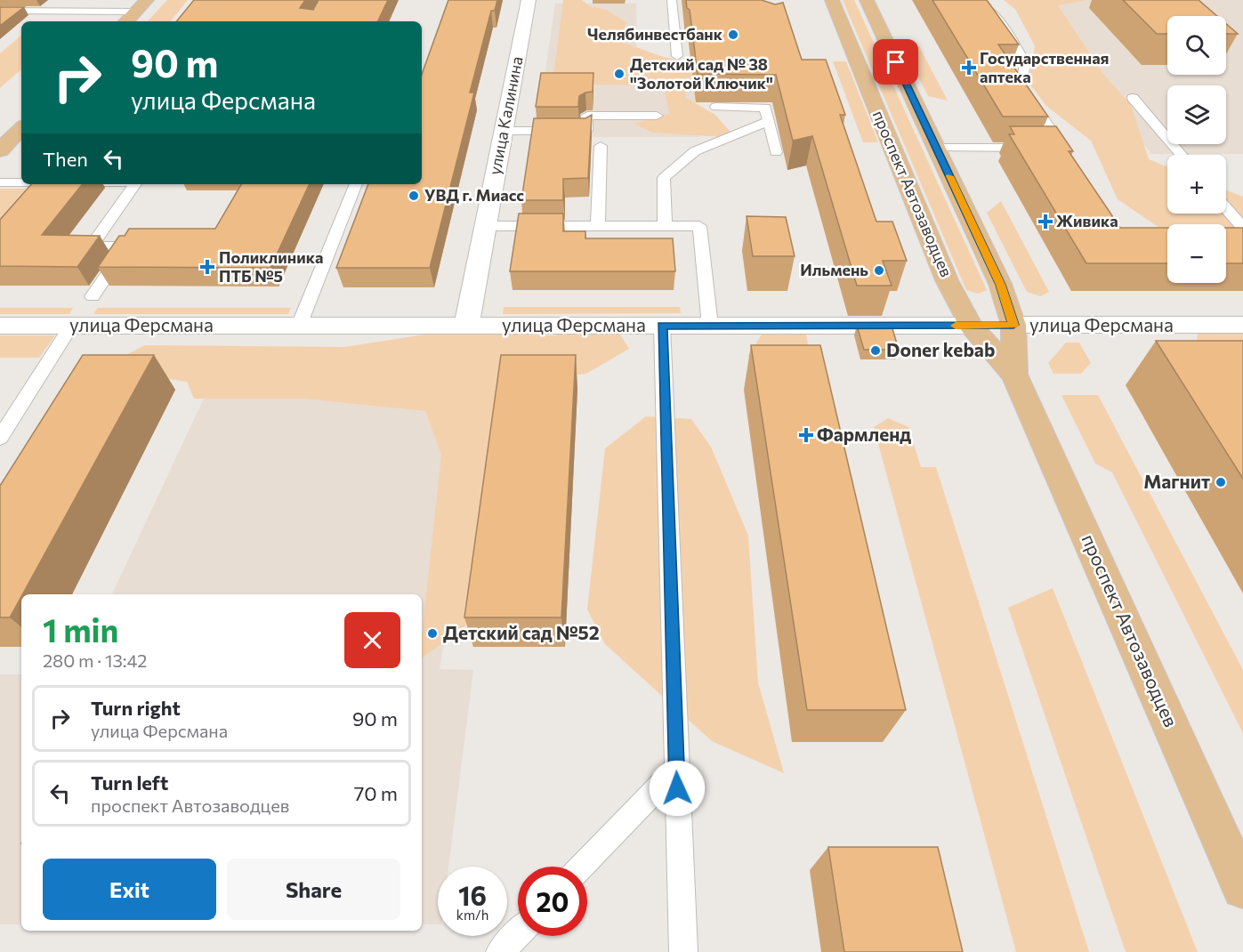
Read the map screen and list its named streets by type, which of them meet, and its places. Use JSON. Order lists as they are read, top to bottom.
{
  "streets": {
    "main road": ["проспект Автозаводцев", "улица Ферсмана"],
    "street": ["улица Калинина"]
  },
  "crossings": [
    ["улица Калинина", "улица Ферсмана"],
    ["проспект Автозаводцев", "улица Ферсмана"]
  ],
  "places": {
    "other": [
      "Челябинвестбанк",
      "Детский сад № 38 \"Золотой Ключик\"",
      "УВД г. Миасс",
      "Ильмень",
      "Doner kebab",
      "Магнит",
      "Детский сад №52"
    ],
    "health": [
      "Государственная аптека",
      "Живика",
      "Поликлиника ПТБ №5",
      "Фармленд"
    ]
  },
  "page": {
    "map_buttons": ["+", "−"],
    "turn": ["90 m", "улица Ферсмана"],
    "then": "Then",
    "heading": ["1 min", "280 m · 13:42"],
    "list": [
      {
        "name": "Turn right",
        "note": "улица Ферсмана",
        "value": "90 m"
      },
      {
        "name": "Turn left",
        "note": "проспект Автозаводцев",
        "value": "70 m"
      }
    ],
    "buttons": ["Exit", "Share"],
    "speed": "16 km/h",
    "limit": "20"
  }
}
